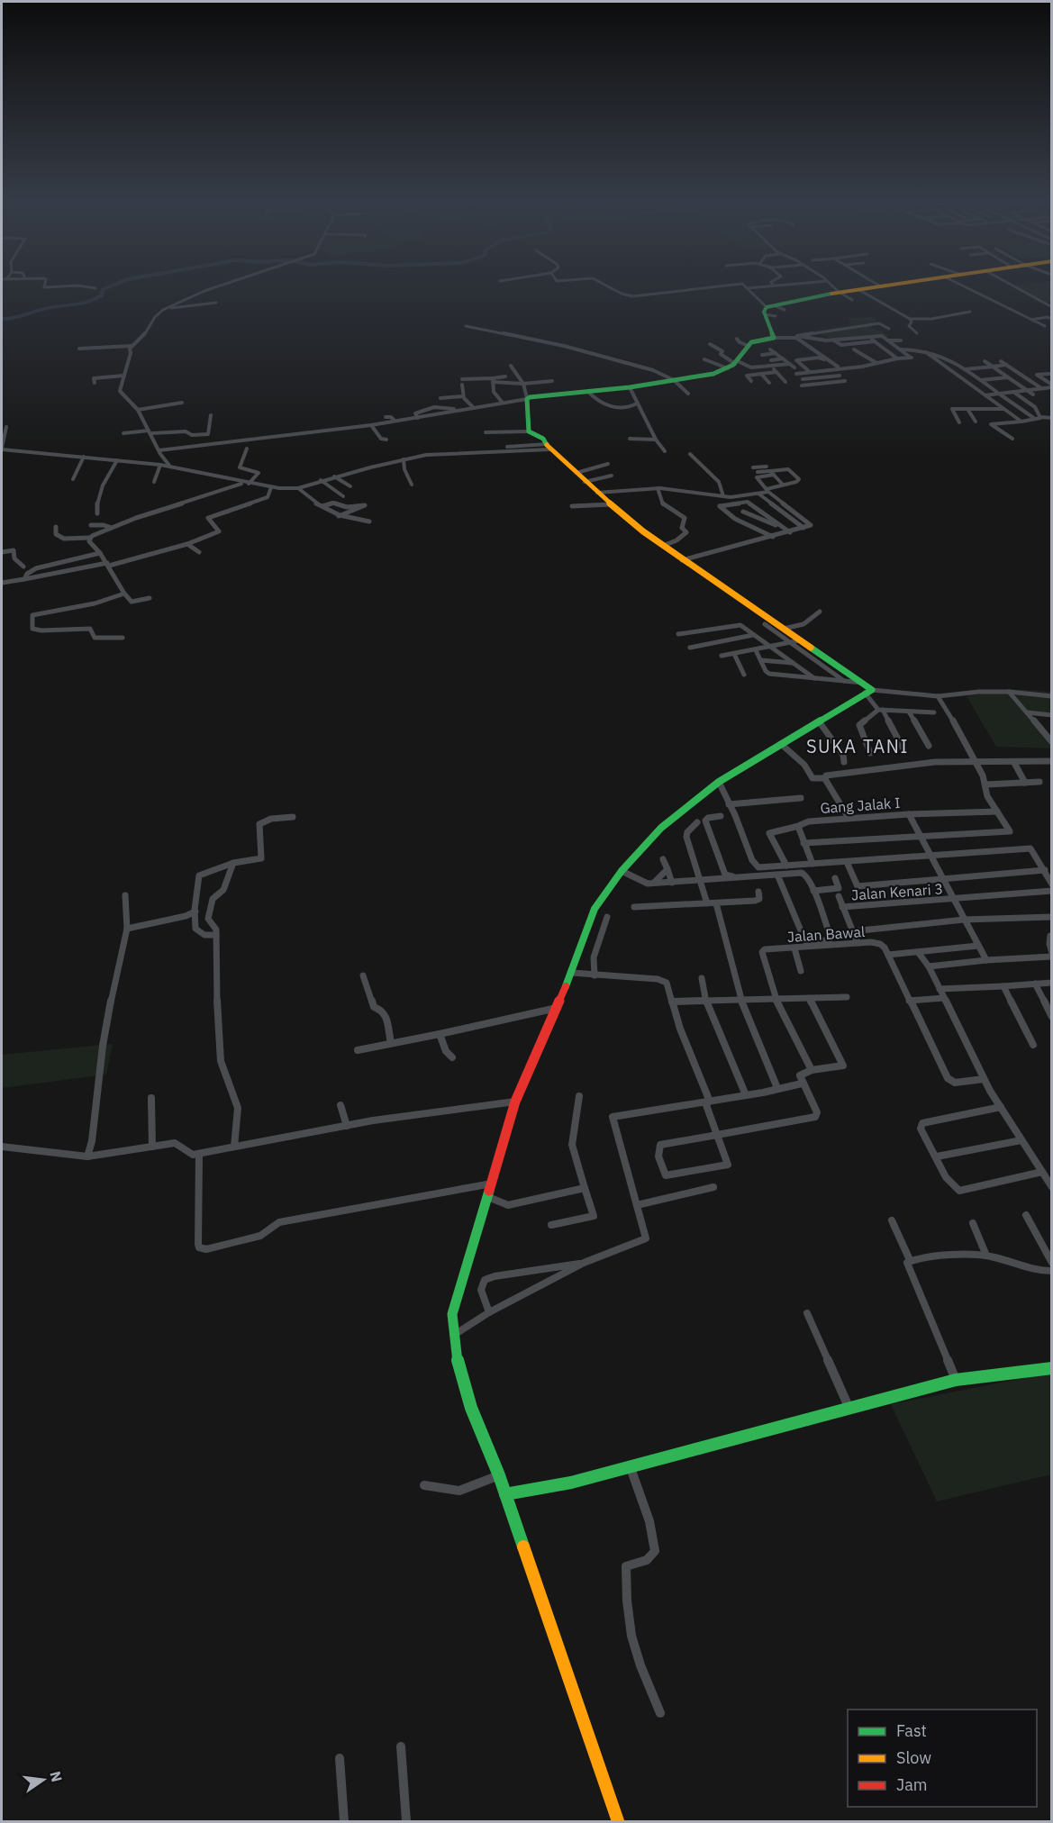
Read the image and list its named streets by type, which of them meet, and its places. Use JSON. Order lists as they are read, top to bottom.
{
  "streets": {
    "street": ["Gang Jalak I", "Jalan Kenari 3", "Jalan Bawal"]
  },
  "districts": ["SUKA TANI"],
  "legend": ["Fast", "Slow", "Jam"],
  "north": "right"
}
